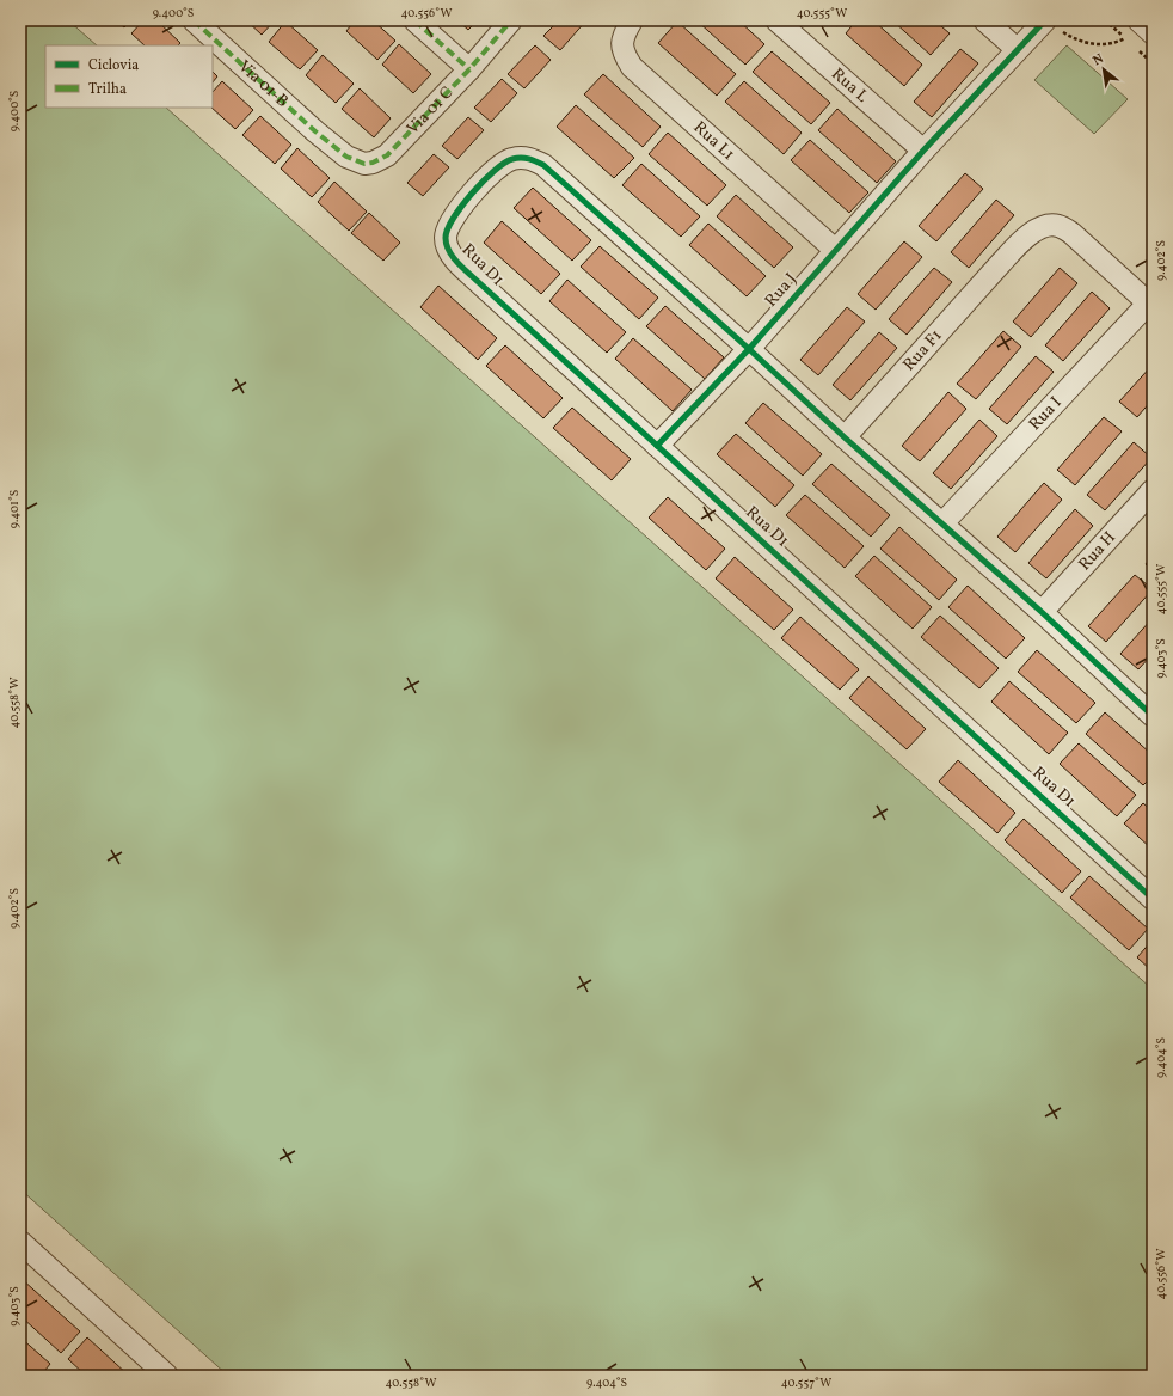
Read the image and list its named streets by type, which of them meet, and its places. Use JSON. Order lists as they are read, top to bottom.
{
  "streets": {
    "street": [
      "Via 01-B",
      "Rua L",
      "Via 01 C",
      "Rua L1",
      "Rua D1",
      "Rua J",
      "Rua F1",
      "Rua I",
      "Rua H"
    ]
  },
  "crossings": [
    ["Via 01-B", "Via 01 C"],
    ["Rua L", "Rua J"],
    ["Rua L1", "Rua J"],
    ["Rua D1", "Rua J"],
    ["Rua D1", "Rua F1"],
    ["Rua D1", "Rua I"],
    ["Rua D1", "Rua H"],
    ["Rua F1", "Rua I"]
  ],
  "legend": ["Ciclovia", "Trilha"],
  "north": "top left",
  "coordinates": [
    "9.400°S",
    "40.556°W",
    "40.555°W",
    "9.402°S",
    "9.401°S",
    "9.403°S",
    "40.558°W",
    "9.404°S",
    "40.557°W"
  ]
}
